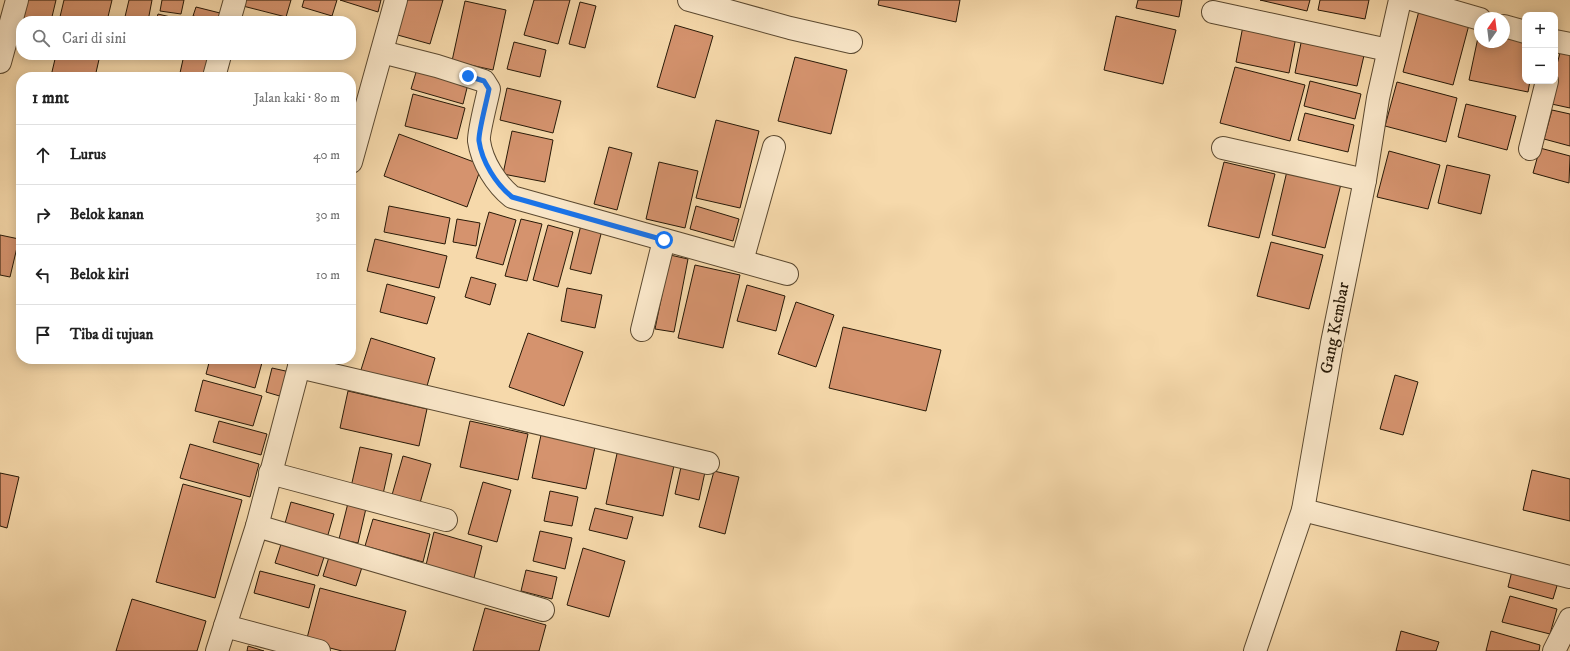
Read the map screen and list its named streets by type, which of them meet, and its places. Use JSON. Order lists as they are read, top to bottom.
{
  "streets": {
    "street": ["Gang Kembar"]
  },
  "north": "top",
  "page": {
    "map_buttons": ["+", "−"],
    "search": "Cari di sini",
    "heading": ["1 mnt", "Jalan kaki · 80 m"],
    "list": [
      ["Lurus", "40 m"],
      ["Belok kanan", "30 m"],
      ["Belok kiri", "10 m"],
      "Tiba di tujuan"
    ]
  }
}
